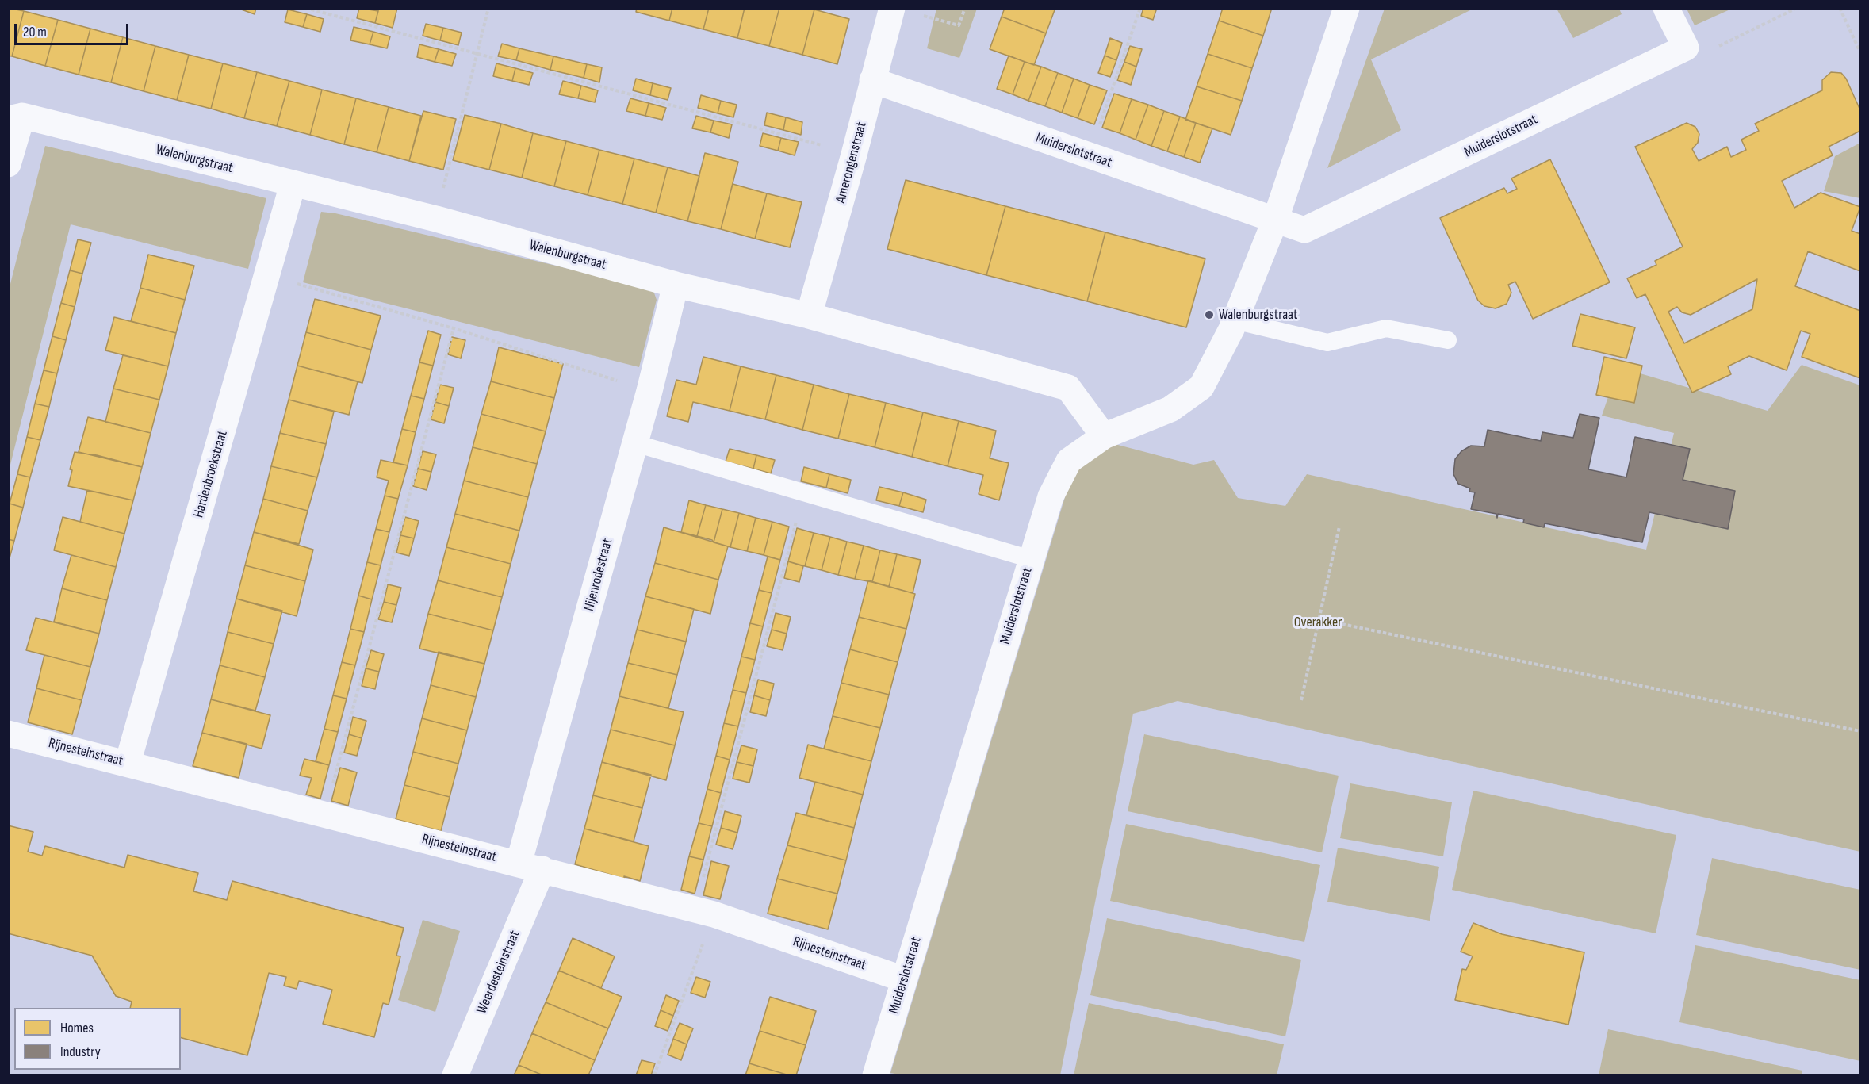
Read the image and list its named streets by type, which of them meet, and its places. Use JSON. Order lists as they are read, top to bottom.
{
  "streets": {
    "street": [
      "Muiderslotstraat",
      "Walenburgstraat",
      "Amerongenstraat",
      "Hardenbroekstraat",
      "Nijenrodestraat",
      "Rijnesteinstraat",
      "Weerdesteinstraat"
    ]
  },
  "crossings": [
    ["Muiderslotstraat", "Walenburgstraat"],
    ["Muiderslotstraat", "Amerongenstraat"],
    ["Muiderslotstraat", "Rijnesteinstraat"],
    ["Walenburgstraat", "Amerongenstraat"],
    ["Walenburgstraat", "Hardenbroekstraat"],
    ["Walenburgstraat", "Nijenrodestraat"],
    ["Hardenbroekstraat", "Rijnesteinstraat"],
    ["Nijenrodestraat", "Rijnesteinstraat"],
    ["Nijenrodestraat", "Weerdesteinstraat"],
    ["Rijnesteinstraat", "Weerdesteinstraat"]
  ],
  "parks": ["Overakker"],
  "places": ["Walenburgstraat"],
  "legend": ["Homes", "Industry"],
  "scale_bar": "20 m"
}
